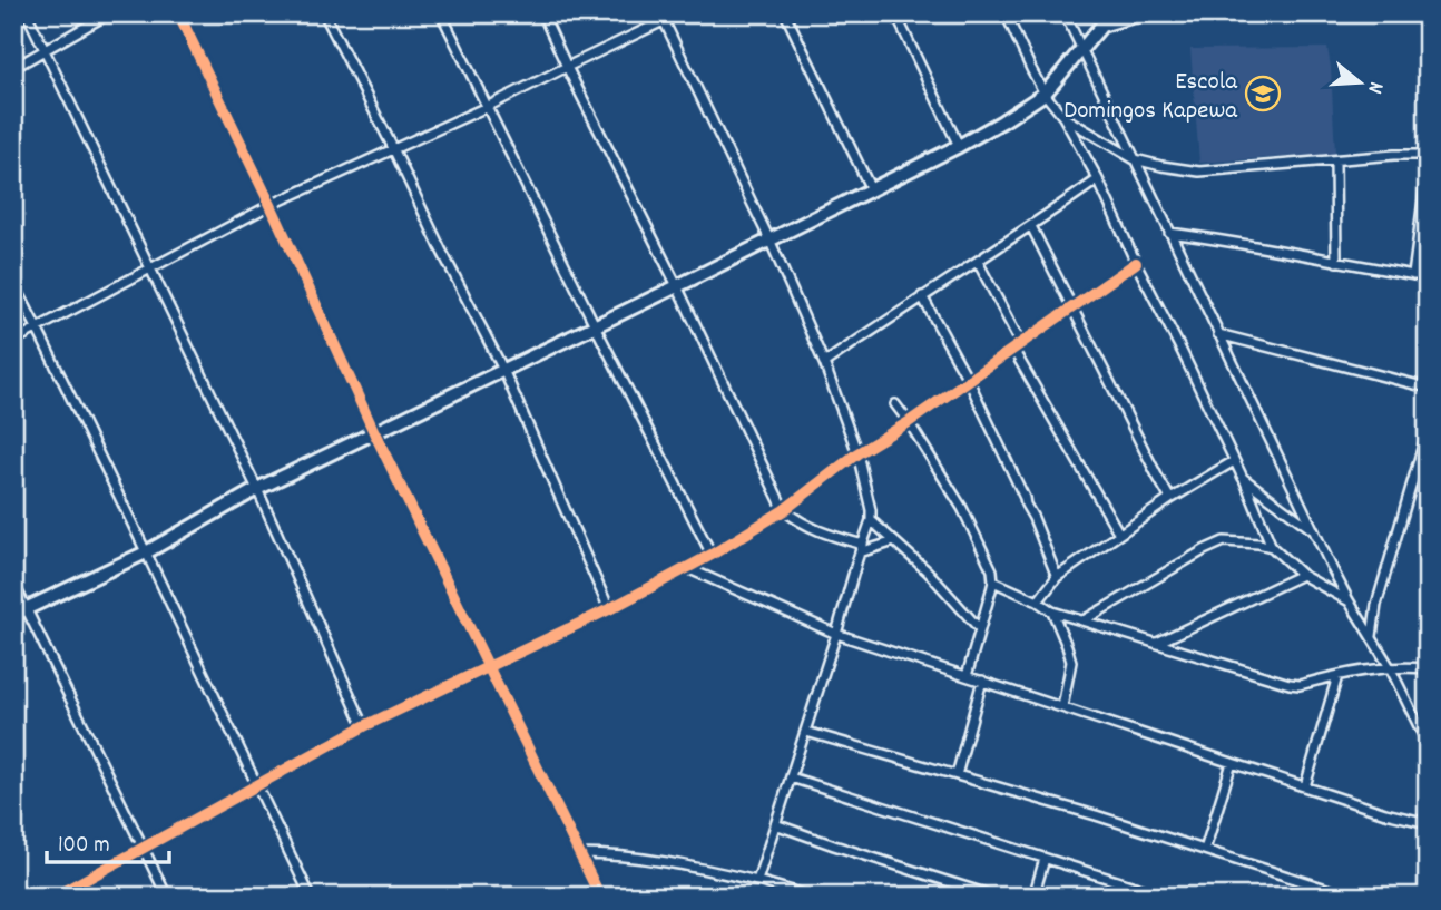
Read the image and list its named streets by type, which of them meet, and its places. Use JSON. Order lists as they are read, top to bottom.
{
  "places": {
    "school or university": ["Escola Domingos Kapewa"]
  },
  "scale_bar": "100 m",
  "north": "right"
}
